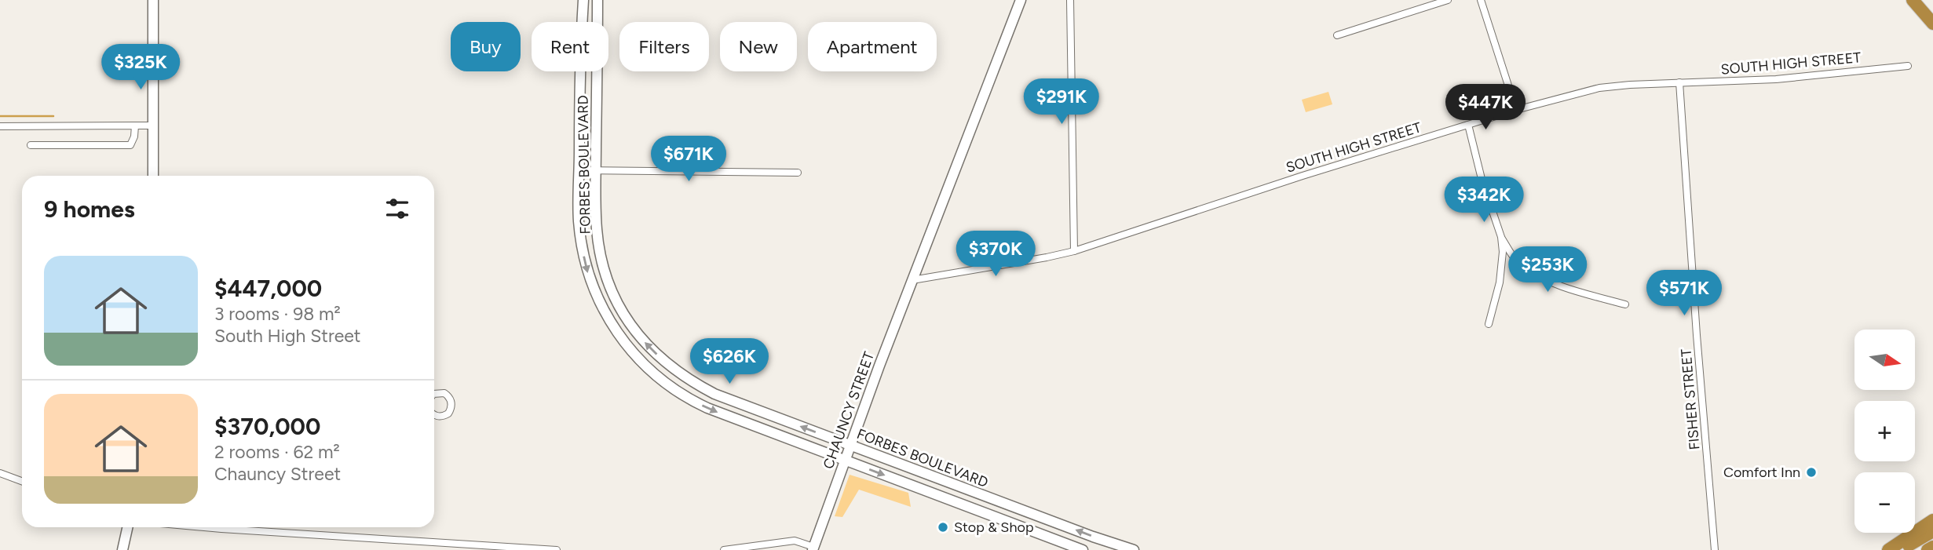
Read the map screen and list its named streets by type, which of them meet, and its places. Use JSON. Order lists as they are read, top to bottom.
{
  "streets": {
    "street": [
      "SOUTH HIGH STREET",
      "FORBES BOULEVARD",
      "FISHER STREET",
      "CHAUNCY STREET"
    ]
  },
  "crossings": [
    ["SOUTH HIGH STREET", "FISHER STREET"],
    ["FORBES BOULEVARD", "CHAUNCY STREET"]
  ],
  "places": ["Comfort Inn", "Stop & Shop"],
  "north": "right",
  "page": {
    "chip": [
      "Buy",
      "Rent",
      "Filters",
      "New",
      "Apartment"
    ],
    "price": [
      "$325K",
      "$291K",
      "$447K",
      "$671K",
      "$342K",
      "$370K",
      "$253K",
      "$571K",
      "$626K"
    ],
    "heading": "9 homes",
    "list": [
      {
        "name": "$447,000",
        "note": "3 rooms · 98 m² · South High Street"
      },
      {
        "name": "$370,000",
        "note": "2 rooms · 62 m² · Chauncy Street"
      }
    ],
    "map_buttons": ["+", "−"]
  }
}
